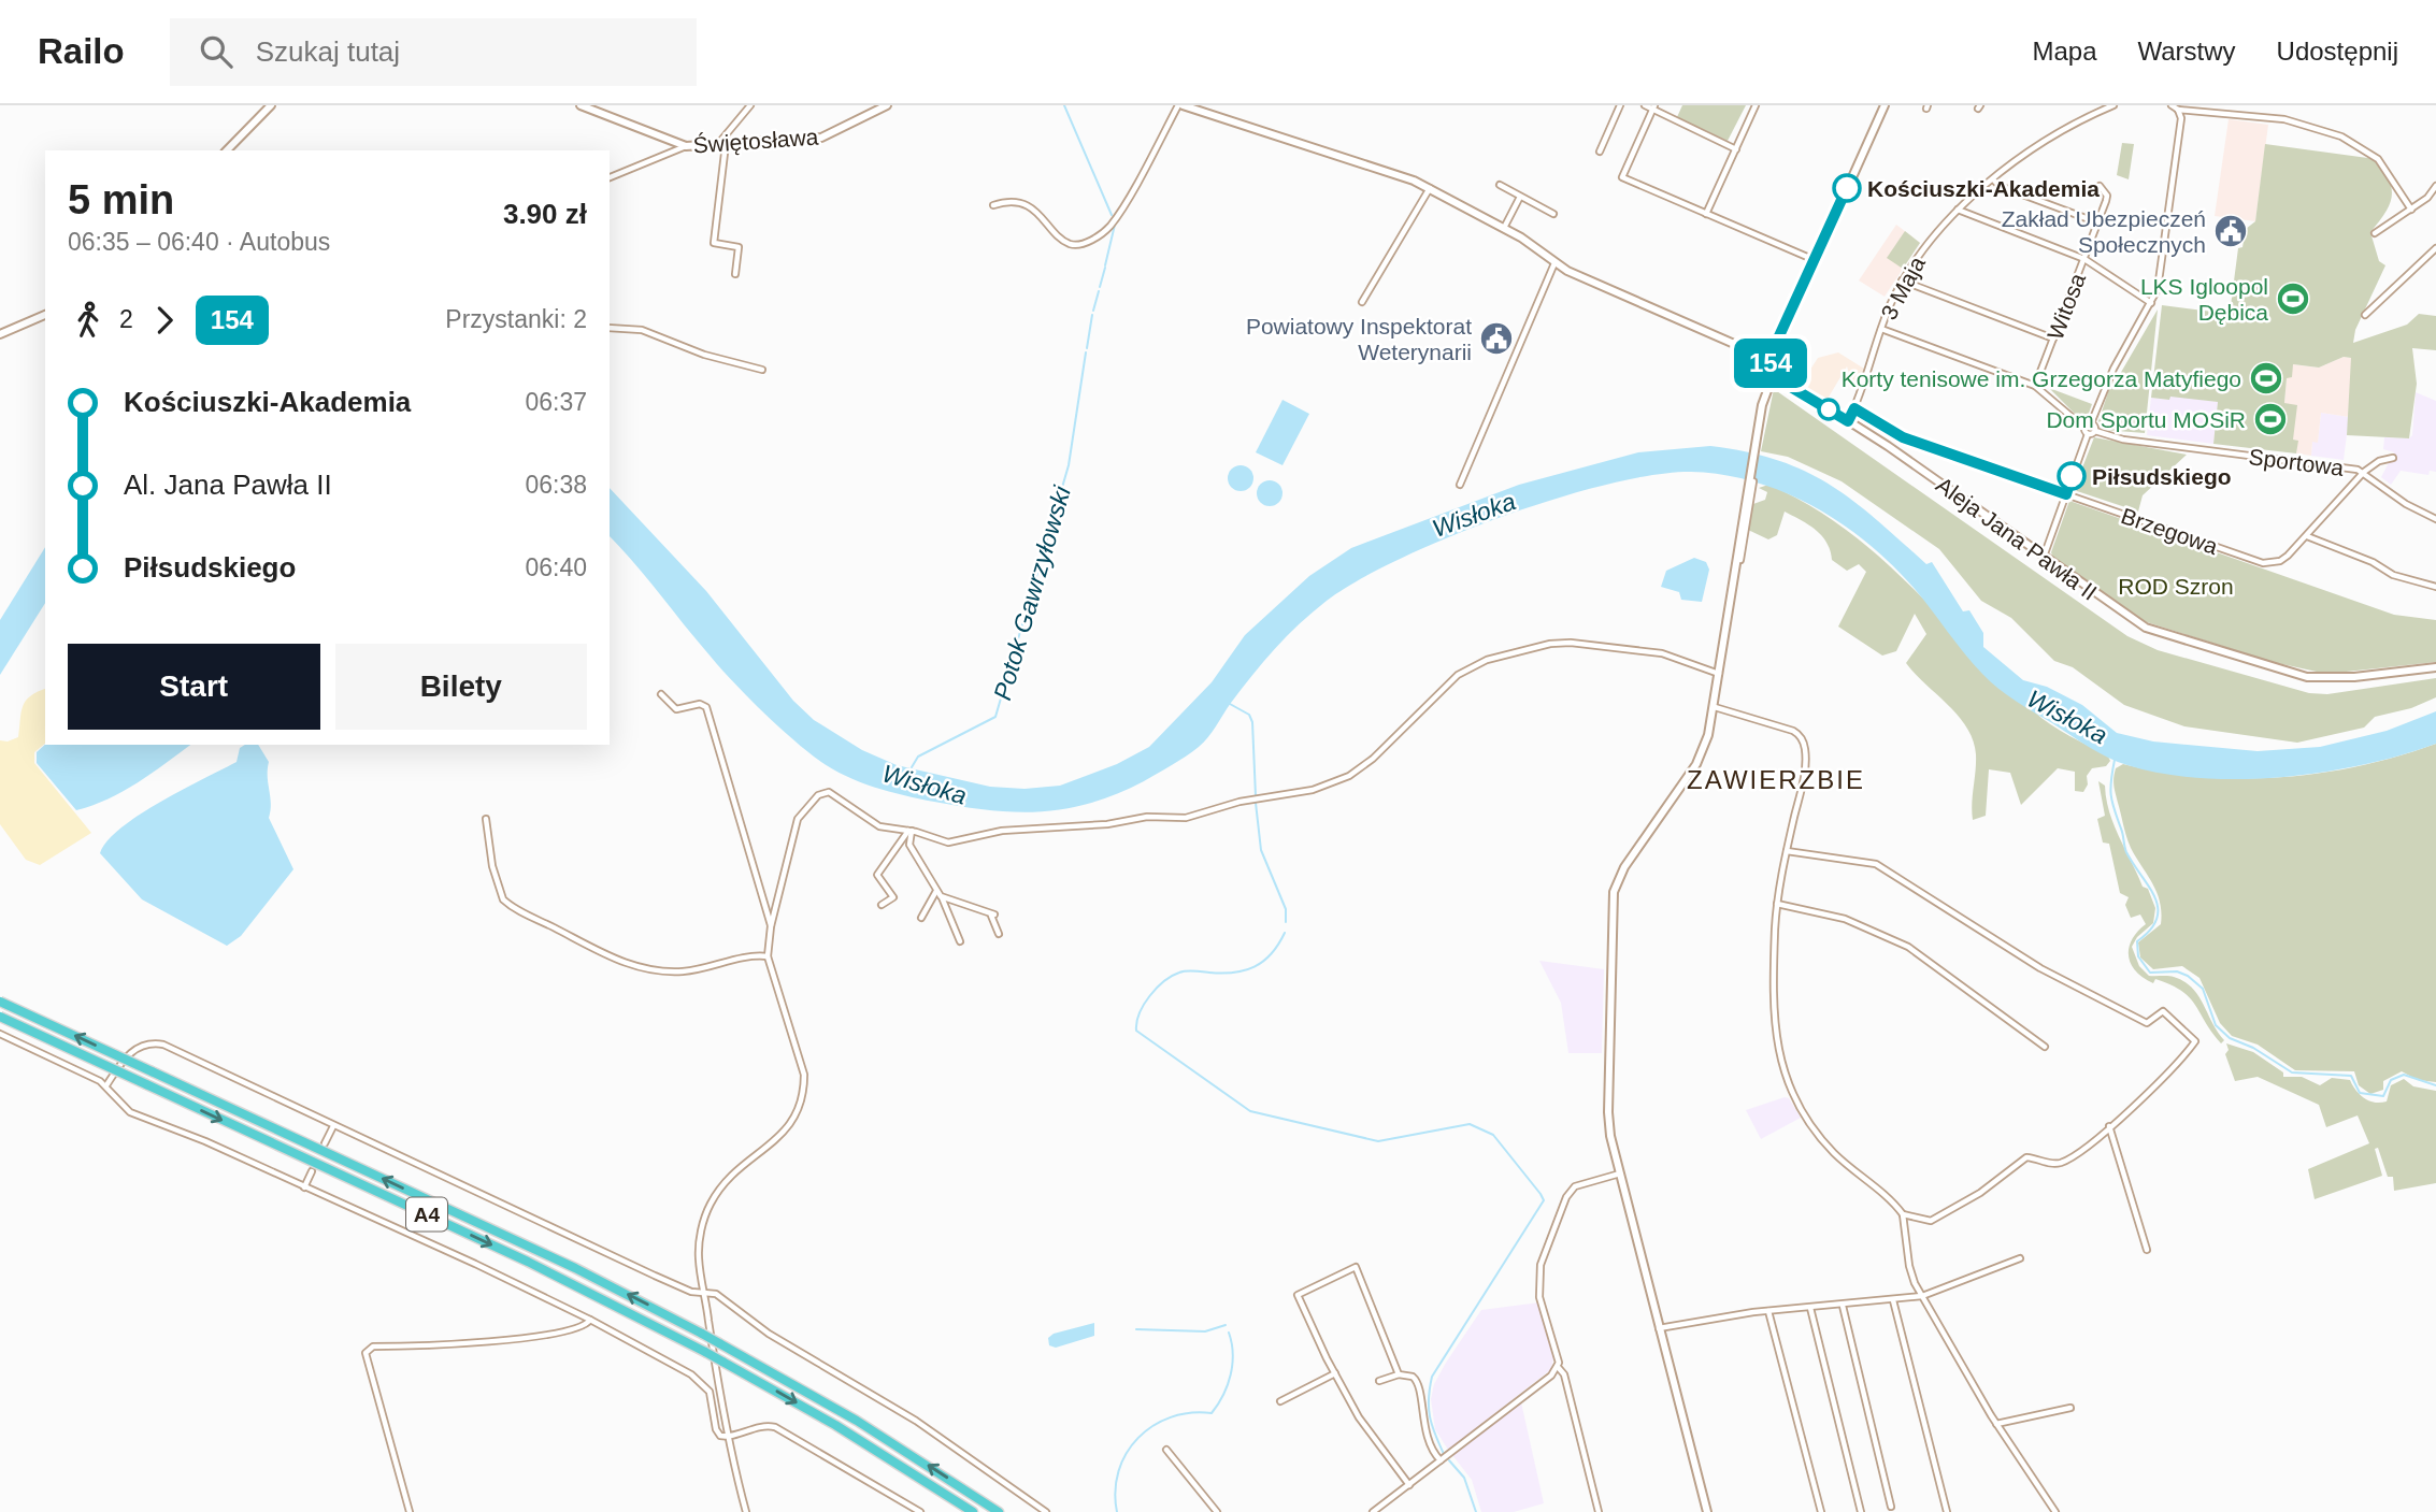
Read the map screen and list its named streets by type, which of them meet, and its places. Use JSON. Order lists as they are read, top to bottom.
{
  "streets": {
    "highway": ["A4"],
    "street": [
      "Świętosława",
      "3 Maja",
      "Witosa",
      "Sportowa",
      "Brzegowa",
      "Aleja Jana Pawła II"
    ]
  },
  "crossings": [
    ["3 Maja", "Brzegowa"],
    ["3 Maja", "Aleja Jana Pawła II"],
    ["Sportowa", "Brzegowa"]
  ],
  "districts": ["ZAWIERZBIE"],
  "water": ["Wisłoka", "Potok Gawrzyłowski"],
  "parks": ["ROD Szron"],
  "places": {
    "other": ["Kościuszki-Akademia", "Piłsudskiego"],
    "public building": ["Zakład Ubezpieczeń Społecznych", "Powiatowy Inspektorat Weterynarii"],
    "sports": ["LKS Igloopol Dębica", "Korty tenisowe im. Grzegorza Matyfiego", "Dom Sportu MOSiR"]
  },
  "lines": ["bus line 154"],
  "page": {
    "header": "Railo",
    "search": "Szukaj tutaj",
    "nav": ["Mapa", "Warstwy", "Udostępnij"],
    "on_map": "154",
    "heading": ["5 min", "06:35 – 06:40 · Autobus", "3.90 zł"],
    "legs": ["2", "154", "Przystanki: 2"],
    "list": [
      {
        "name": "Kościuszki-Akademia",
        "value": "06:37"
      },
      {
        "name": "Al. Jana Pawła II",
        "value": "06:38"
      },
      {
        "name": "Piłsudskiego",
        "value": "06:40"
      }
    ],
    "buttons": ["Start", "Bilety"]
  }
}
